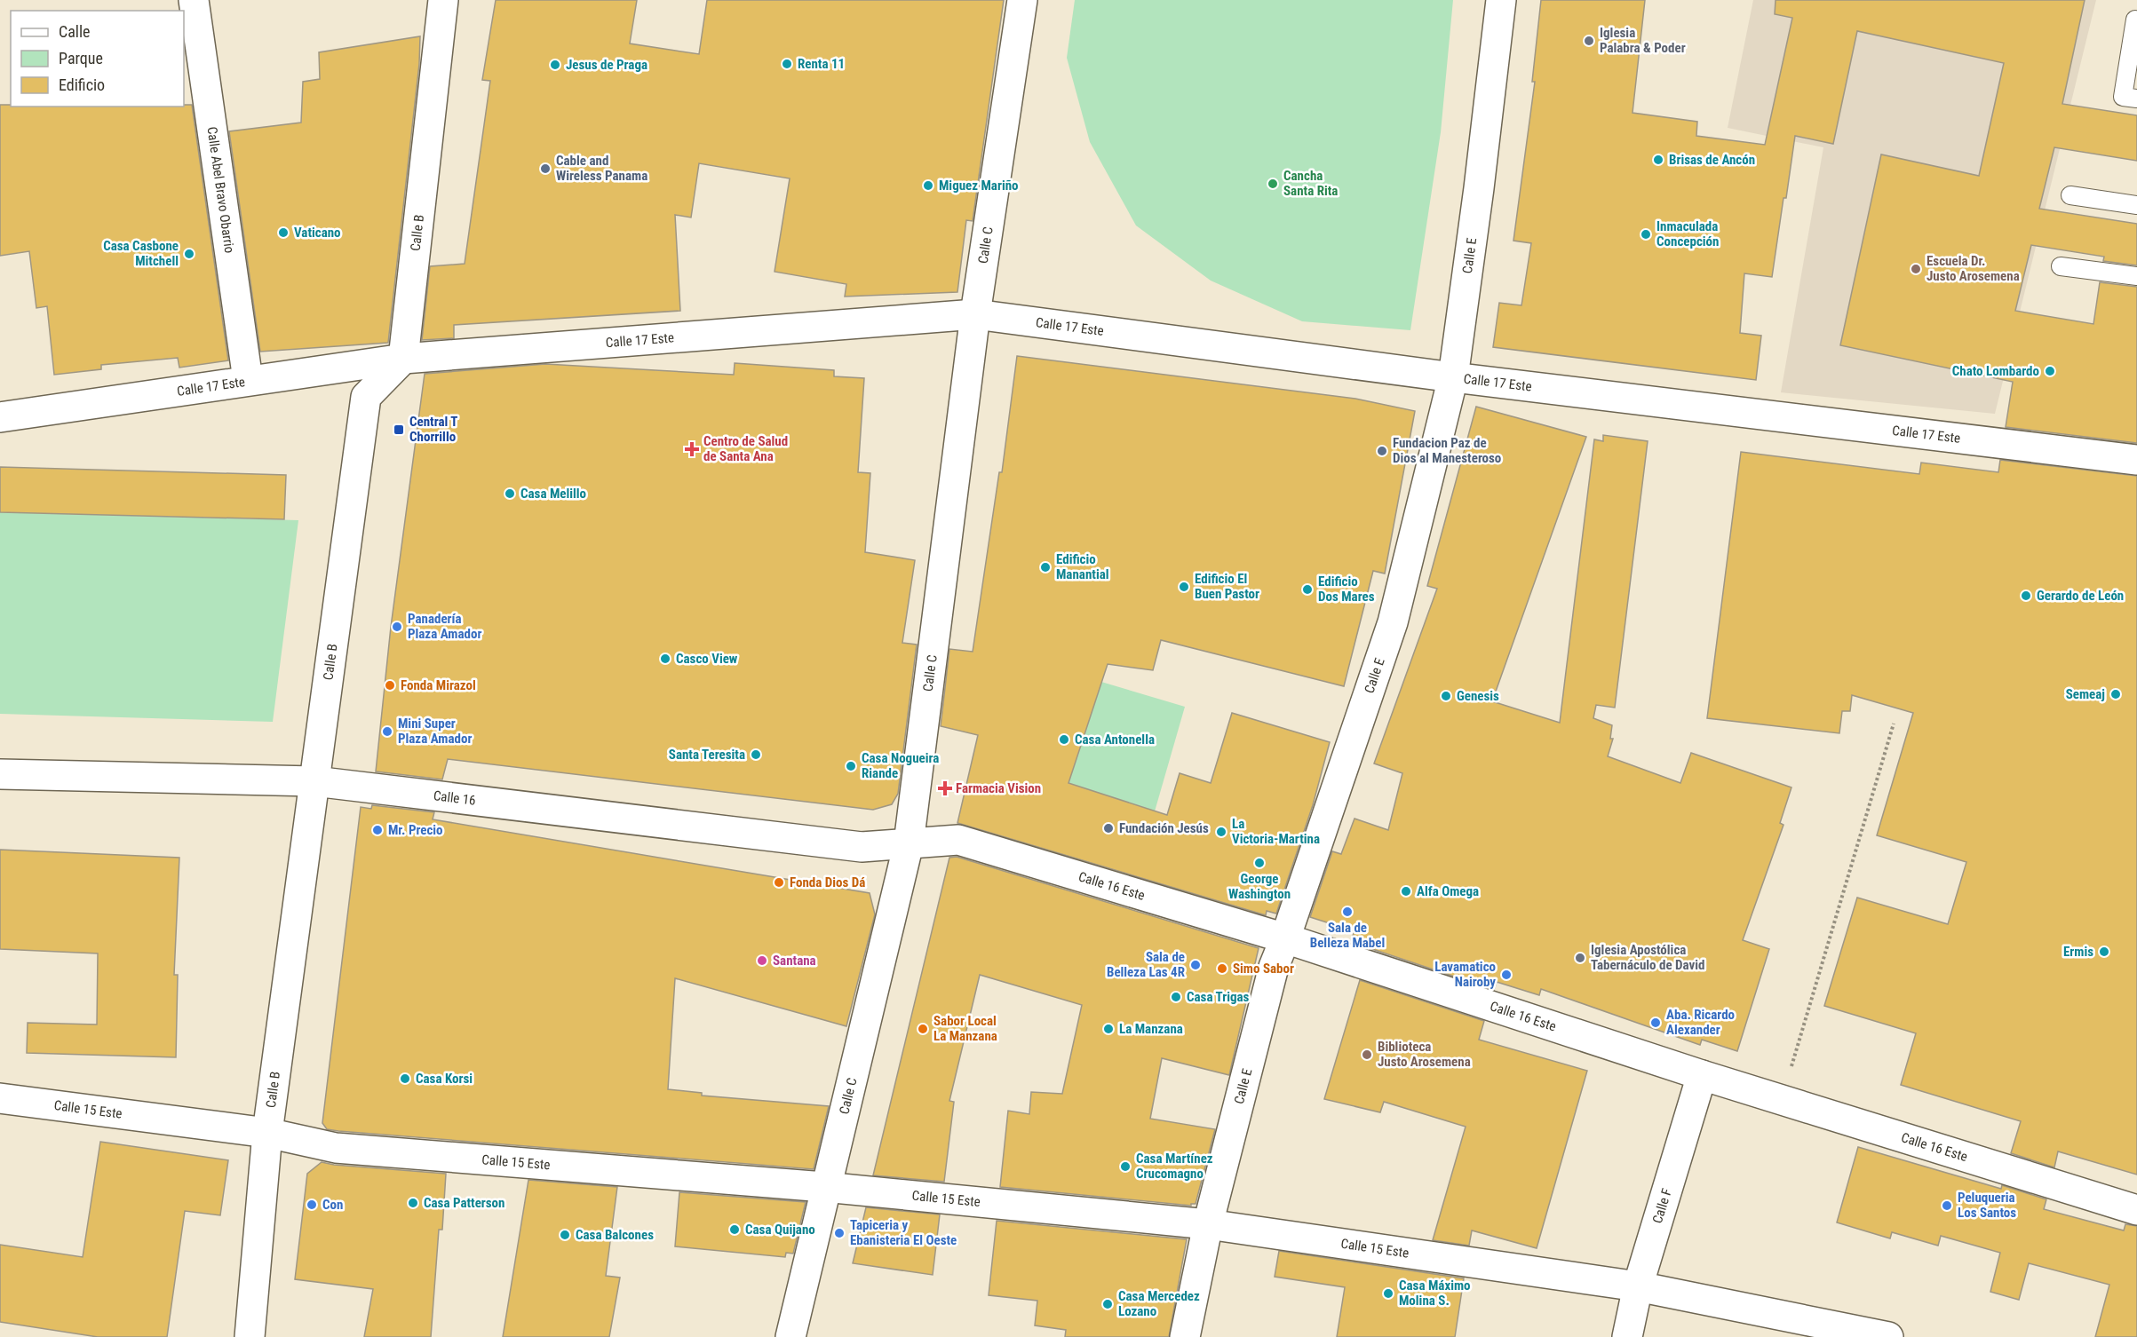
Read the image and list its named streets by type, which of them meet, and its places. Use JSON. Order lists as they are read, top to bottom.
{
  "streets": {
    "street": [
      "Calle Abel Bravo Obarrio",
      "Calle B",
      "Calle C",
      "Calle E",
      "Calle 17 Este",
      "Calle 16",
      "Calle 16 Este",
      "Calle 15 Este",
      "Calle F"
    ]
  },
  "crossings": [
    ["Calle Abel Bravo Obarrio", "Calle 17 Este"],
    ["Calle B", "Calle 17 Este"],
    ["Calle B", "Calle 16"],
    ["Calle B", "Calle 15 Este"],
    ["Calle C", "Calle 17 Este"],
    ["Calle C", "Calle 16"],
    ["Calle C", "Calle 16 Este"],
    ["Calle C", "Calle 15 Este"],
    ["Calle E", "Calle 17 Este"],
    ["Calle E", "Calle 16 Este"],
    ["Calle E", "Calle 15 Este"],
    ["Calle 16", "Calle 16 Este"],
    ["Calle 16 Este", "Calle F"],
    ["Calle 15 Este", "Calle F"]
  ],
  "places": {
    "other": [
      "Iglesia Palabra & Poder",
      "Renta 11",
      "Jesus de Praga",
      "Brisas de Ancón",
      "Cable and Wireless Panama",
      "Cancha Santa Rita",
      "Miguez Mariño",
      "Vaticano",
      "Inmaculada Concepción",
      "Casa Casbone Mitchell",
      "Escuela Dr. Justo Arosemena",
      "Chato Lombardo",
      "Fundacion Paz de Dios al Manesteroso",
      "Casa Melillo",
      "Edificio Manantial",
      "Edificio El Buen Pastor",
      "Edificio Dos Mares",
      "Gerardo de León",
      "Panadería Plaza Amador",
      "Casco View",
      "Fonda Mirazol",
      "Semeaj",
      "Genesis",
      "Mini Super Plaza Amador",
      "Casa Antonella",
      "Santa Teresita",
      "Casa Nogueira Riande",
      "Fundación Jesús",
      "Mr. Precio",
      "La Victoria-Martina",
      "George Washington",
      "Fonda Dios Dá",
      "Alfa Omega",
      "Sala de Belleza Mabel",
      "Ermis",
      "Iglesia Apostólica Tabernáculo de David",
      "Santana",
      "Sala de Belleza Las 4R",
      "Simo Sabor",
      "Lavamatico Nairoby",
      "Casa Trigas",
      "Aba. Ricardo Alexander",
      "Sabor Local La Manzana",
      "La Manzana",
      "Biblioteca Justo Arosemena",
      "Casa Korsi",
      "Casa Martínez Crucomagno",
      "Casa Patterson",
      "Con",
      "Peluqueria Los Santos",
      "Casa Quijano",
      "Tapiceria y Ebanisteria El Oeste",
      "Casa Balcones",
      "Casa Máximo Molina S.",
      "Casa Mercedez Lozano"
    ],
    "transit": ["Central T Chorrillo"],
    "health": ["Centro de Salud de Santa Ana", "Farmacia Vision"]
  },
  "legend": ["Calle", "Parque", "Edificio"]
}
